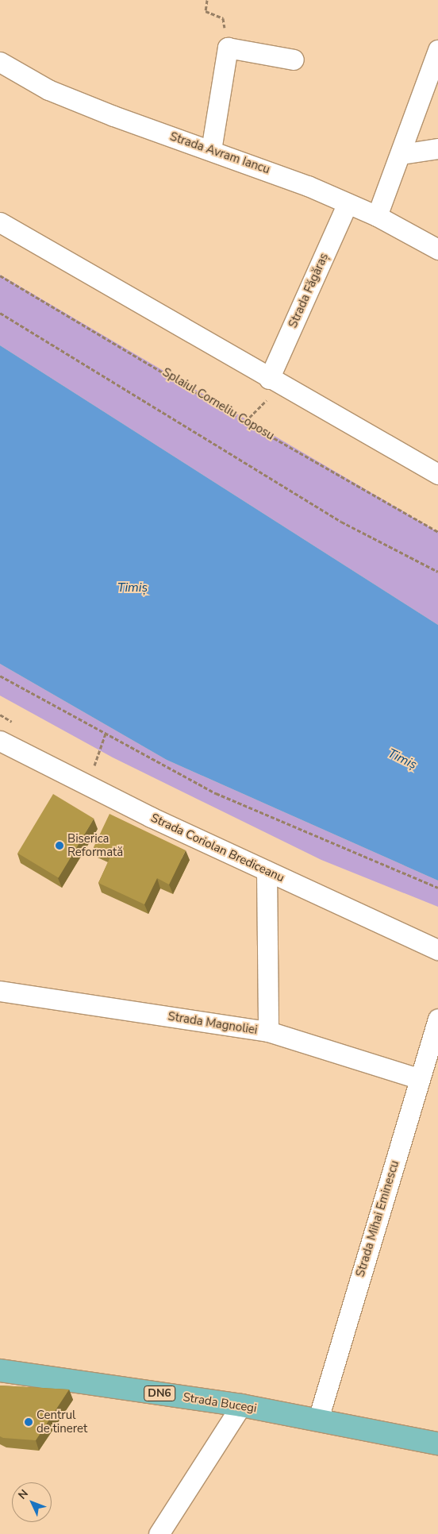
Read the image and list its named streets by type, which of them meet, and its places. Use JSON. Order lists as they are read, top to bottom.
{
  "streets": {
    "main road": ["DN6", "Strada Bucegi"],
    "street": [
      "Strada Avram Iancu",
      "Strada Făgăraș",
      "Strada Coriolan Brediceanu",
      "Strada Magnoliei",
      "Strada Mihai Eminescu"
    ],
    "path": ["Splaiul Corneliu Coposu"]
  },
  "crossings": [
    ["Strada Avram Iancu", "Strada Făgăraș"],
    ["Strada Magnoliei", "Strada Mihai Eminescu"],
    ["Strada Mihai Eminescu", "Strada Bucegi"]
  ],
  "water": ["Timiș"],
  "places": ["Biserica Reformată", "Centrul de tineret"],
  "north": "top left"
}
